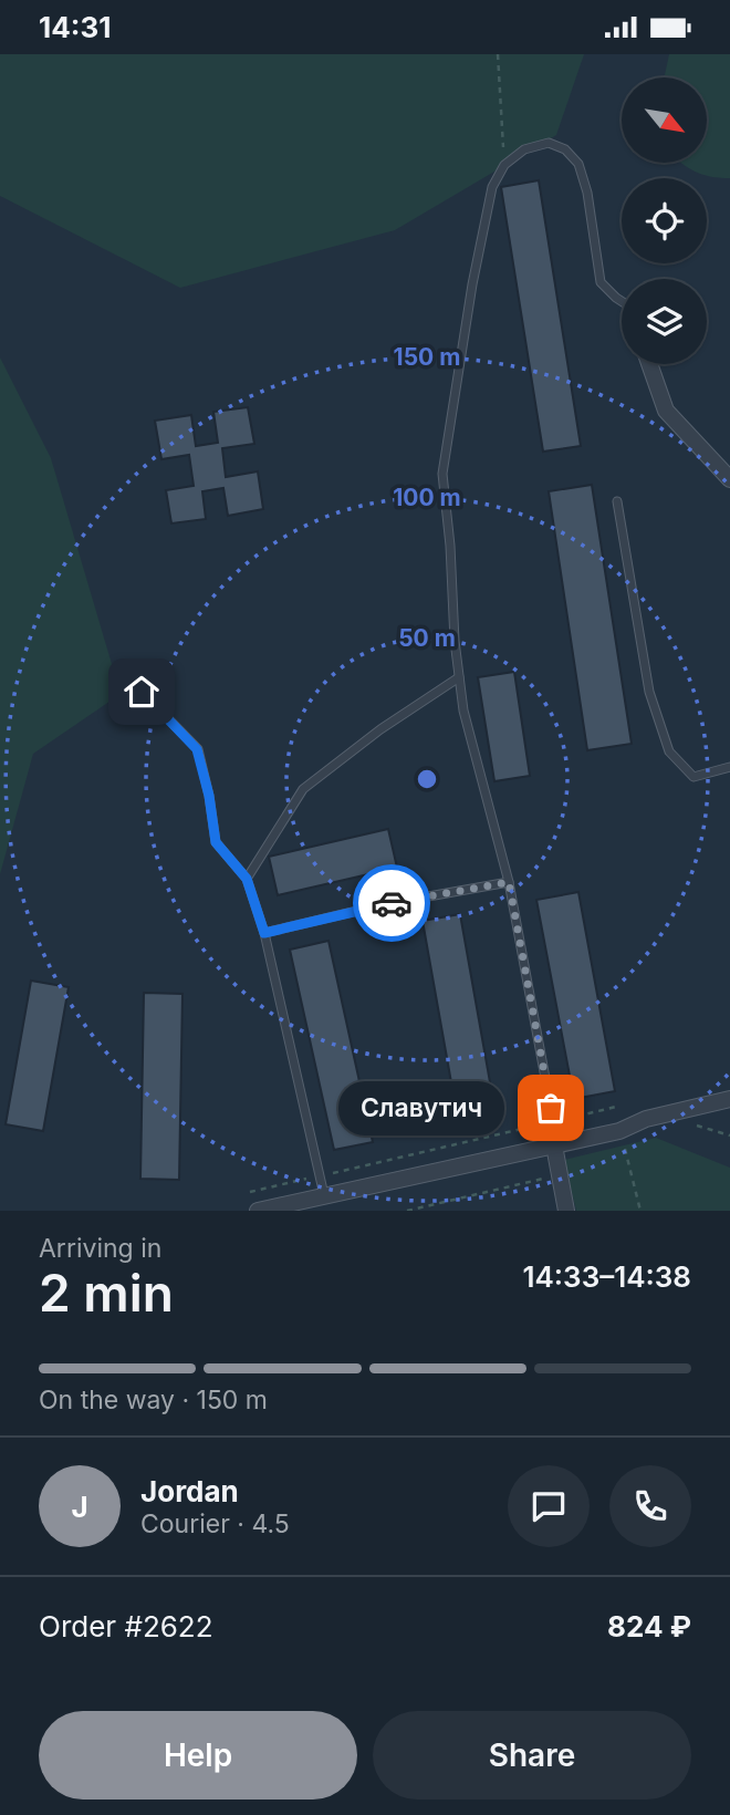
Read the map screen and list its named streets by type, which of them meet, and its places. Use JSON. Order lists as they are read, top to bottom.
{
  "places": ["Славутич"],
  "north": "bottom right",
  "page": {
    "status": "14:31",
    "bubble": "Славутич",
    "heading": ["2 min", "Arriving in", "14:33–14:38"],
    "panel": [
      "Jordan",
      "Courier · 4.5",
      "Order #2622",
      "824 ₽"
    ],
    "bar": "On the way · 150 m",
    "round": "J",
    "buttons": ["Help", "Share"]
  },
  "rings": ["150 m", "100 m", "50 m"]
}
